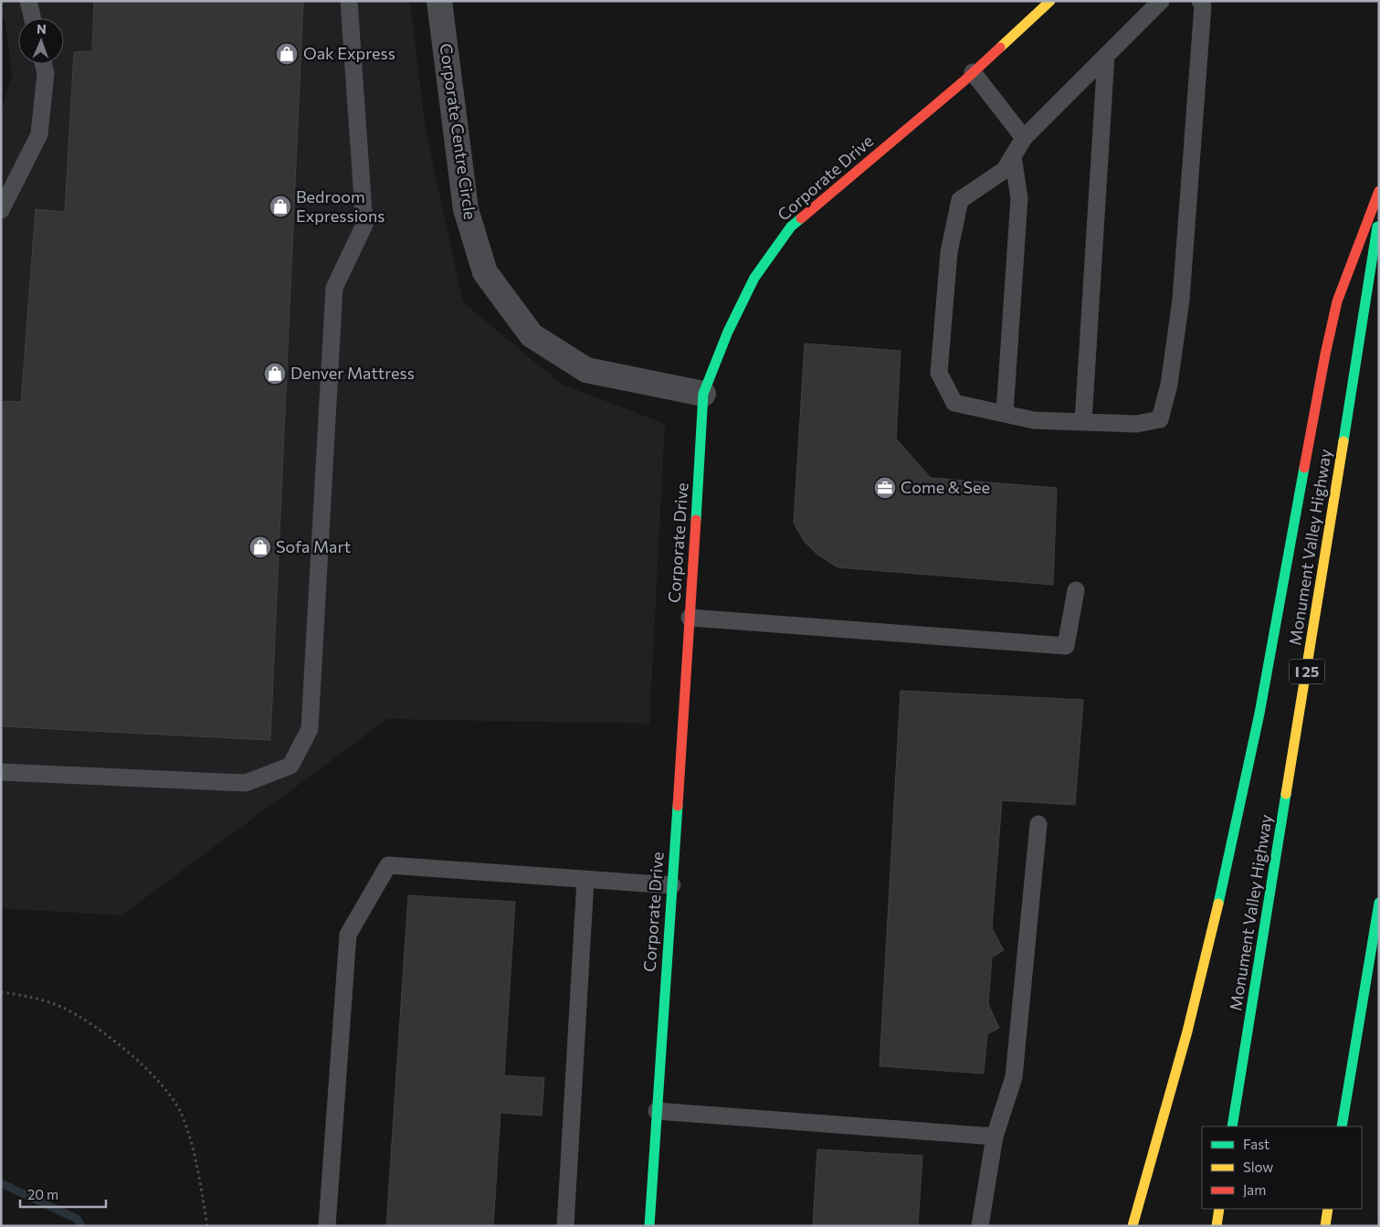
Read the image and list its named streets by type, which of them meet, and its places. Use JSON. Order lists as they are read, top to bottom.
{
  "streets": {
    "main road": ["Corporate Drive", "Monument Valley Highway", "I 25"],
    "street": ["Corporate Centre Circle"]
  },
  "crossings": [
    ["Corporate Centre Circle", "Corporate Drive"]
  ],
  "places": {
    "shop": [
      "Oak Express",
      "Bedroom Expressions",
      "Denver Mattress",
      "Sofa Mart"
    ],
    "office": ["Come & See"]
  },
  "legend": ["Fast", "Slow", "Jam"],
  "scale_bar": "20 m",
  "north": "top"
}
